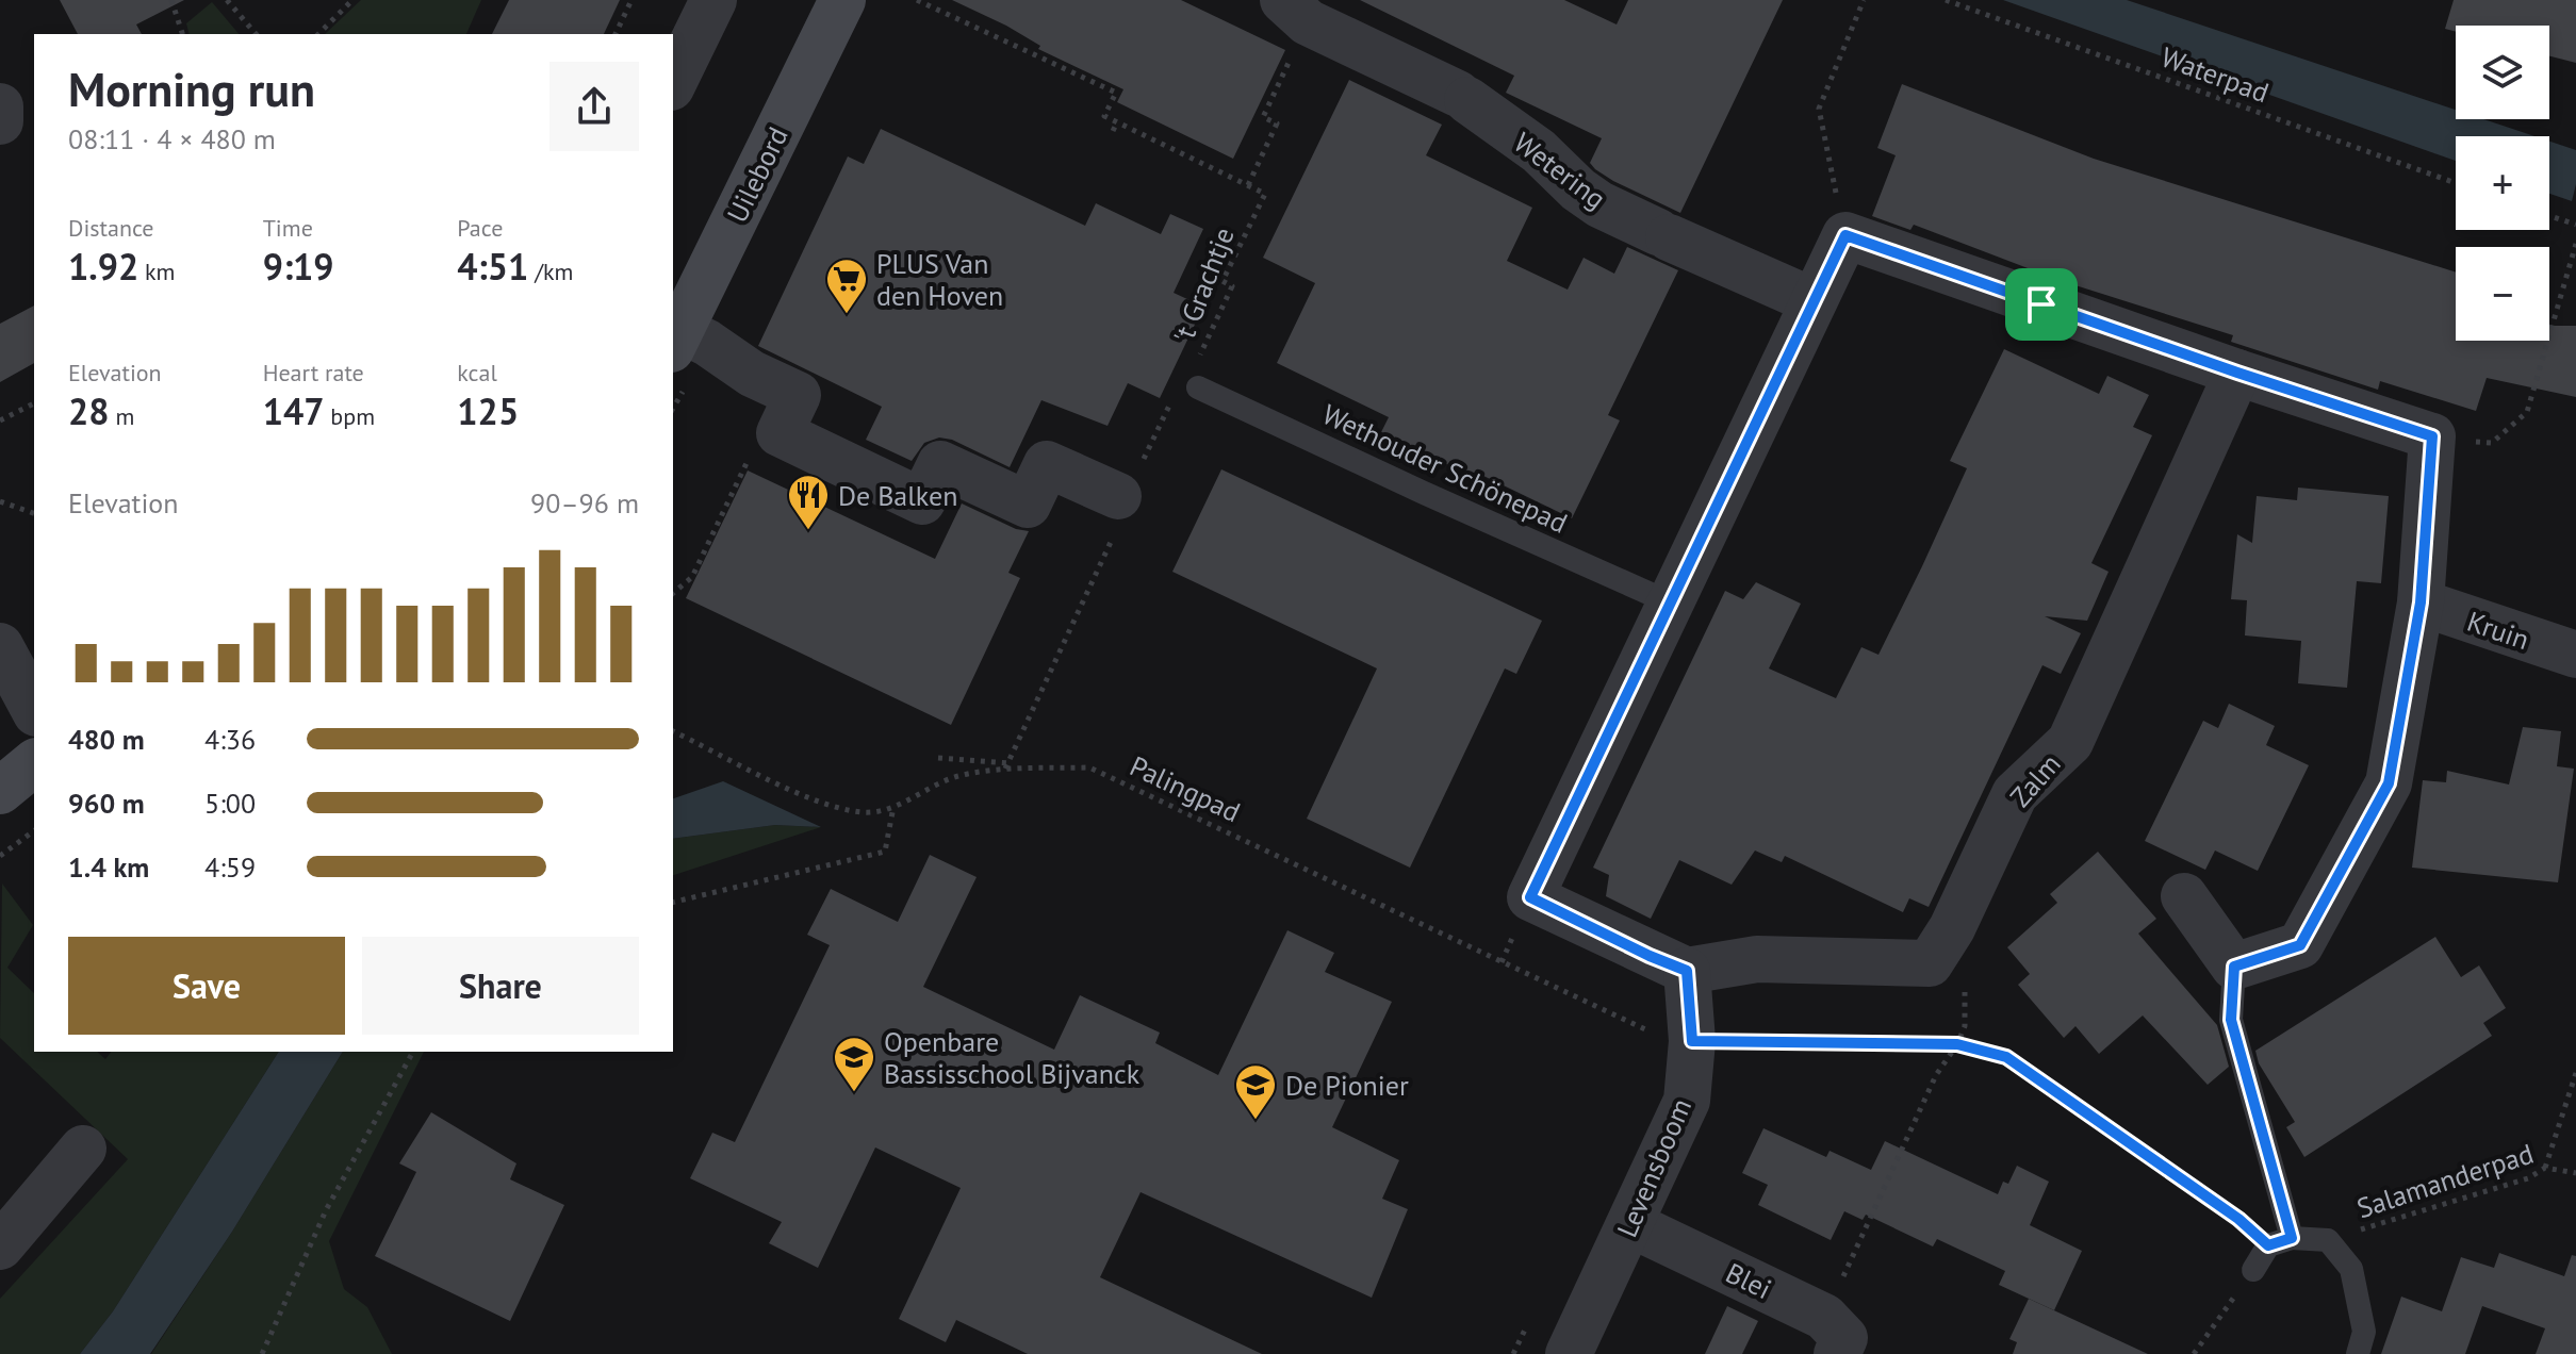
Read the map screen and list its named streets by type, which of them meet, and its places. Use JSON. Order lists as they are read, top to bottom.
{
  "streets": {
    "street": [
      "Wetering",
      "Uilebord",
      "Kruin",
      "Zalm",
      "Levensboom",
      "Blei"
    ],
    "lane": ["Wethouder Schönepad"],
    "path": [
      "Waterpad",
      "'t Grachtje",
      "Palingpad",
      "Salamanderpad"
    ]
  },
  "crossings": [
    ["'t Grachtje", "Wethouder Schönepad"],
    ["Zalm", "Levensboom"],
    ["Palingpad", "Levensboom"],
    ["Levensboom", "Blei"]
  ],
  "places": {
    "supermarket": ["PLUS Van den Hoven"],
    "restaurant": ["De Balken"],
    "school or university": ["Openbare Bassisschool Bijvanck", "De Pionier"]
  },
  "page": {
    "map_buttons": ["+", "−"],
    "heading": ["Morning run", "08:11 · 4 × 480 m"],
    "stats": [
      ["Distance", "1.92 km"],
      ["Time", "9:19"],
      ["Pace", "4:51 /km"],
      ["Elevation", "28 m"],
      ["Heart rate", "147 bpm"],
      ["kcal", "125"]
    ],
    "chart": ["Elevation", "90–96 m"],
    "list": [
      {
        "name": "480 m",
        "note": "4:36"
      },
      {
        "name": "960 m",
        "note": "5:00"
      },
      {
        "name": "1.4 km",
        "note": "4:59"
      }
    ],
    "buttons": ["Save", "Share"]
  }
}
